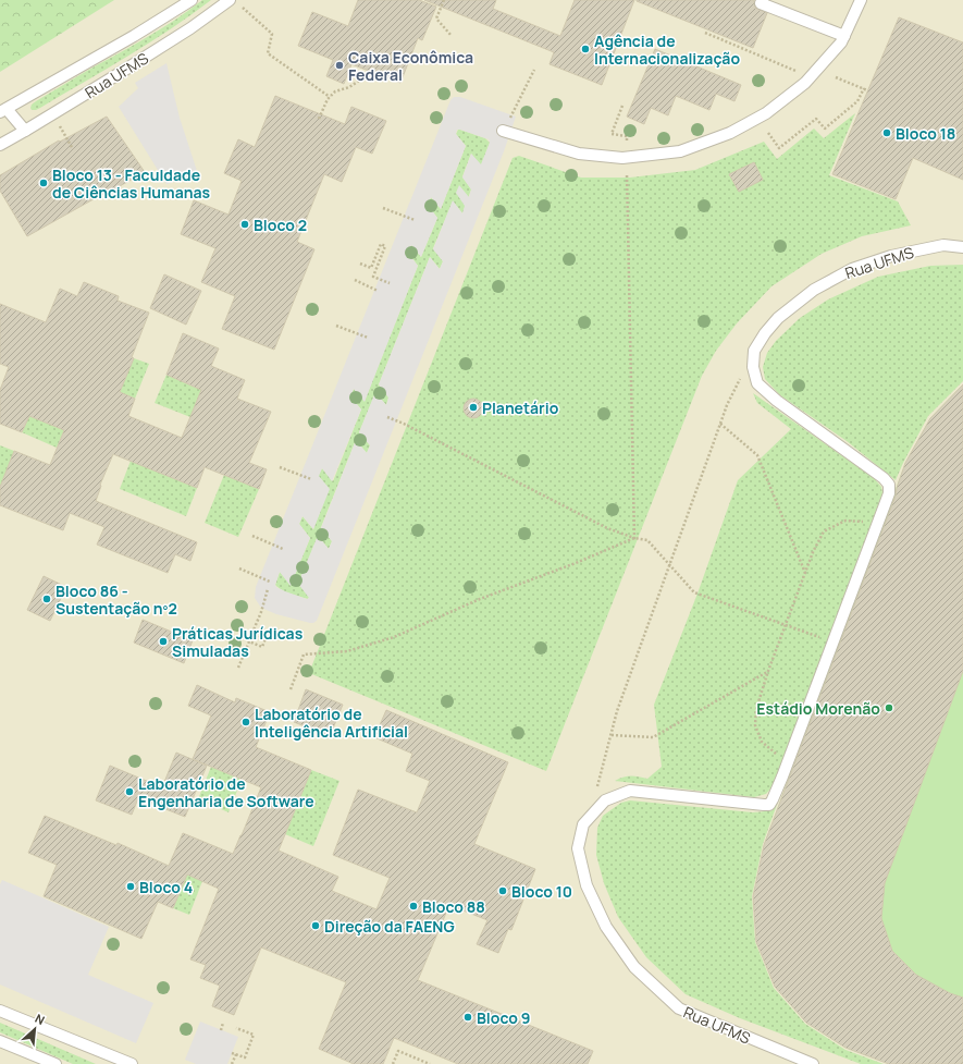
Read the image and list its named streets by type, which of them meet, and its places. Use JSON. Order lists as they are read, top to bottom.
{
  "streets": {
    "lane": ["Rua UFMS"]
  },
  "places": [
    "Agência de Internacionalização",
    "Caixa Econômica Federal",
    "Bloco 18",
    "Bloco 13 - Faculdade de Ciências Humanas",
    "Bloco 2",
    "Planetário",
    "Bloco 86 - Sustentação nº2",
    "Práticas Jurídicas Simuladas",
    "Estádio Morenão",
    "Laboratório de Inteligência Artificial",
    "Laboratório de Engenharia de Software",
    "Bloco 4",
    "Bloco 10",
    "Bloco 88",
    "Direção da FAENG",
    "Bloco 9"
  ],
  "north": "top right"
}
